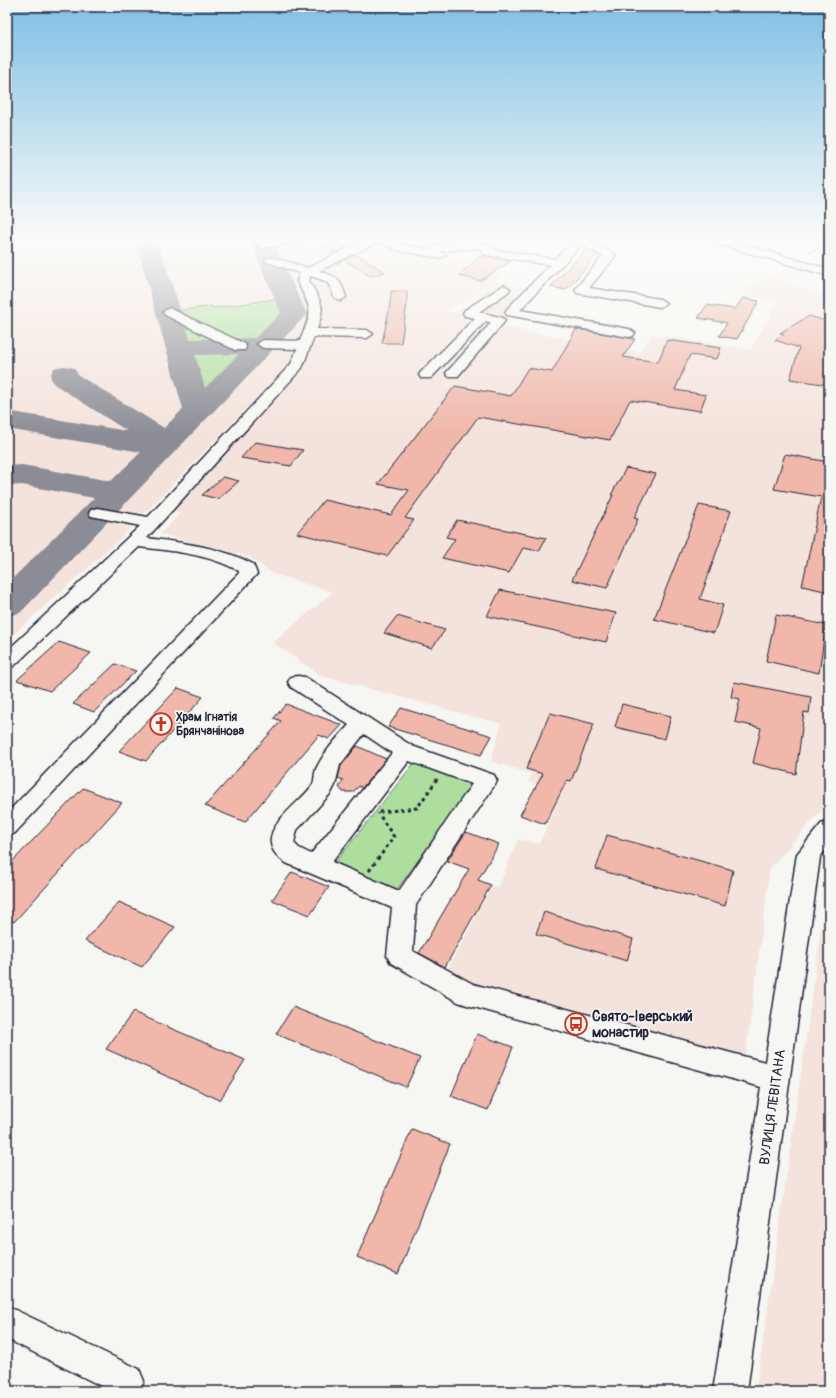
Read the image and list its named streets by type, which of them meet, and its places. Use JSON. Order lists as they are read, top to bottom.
{
  "streets": {
    "street": ["ВУЛИЦЯ ЛЕВІТАНА"]
  },
  "places": {
    "church": ["Храм Ігнатія Брянчанінова"],
    "bus stop": ["Свято-Іверський монастир"]
  }
}
